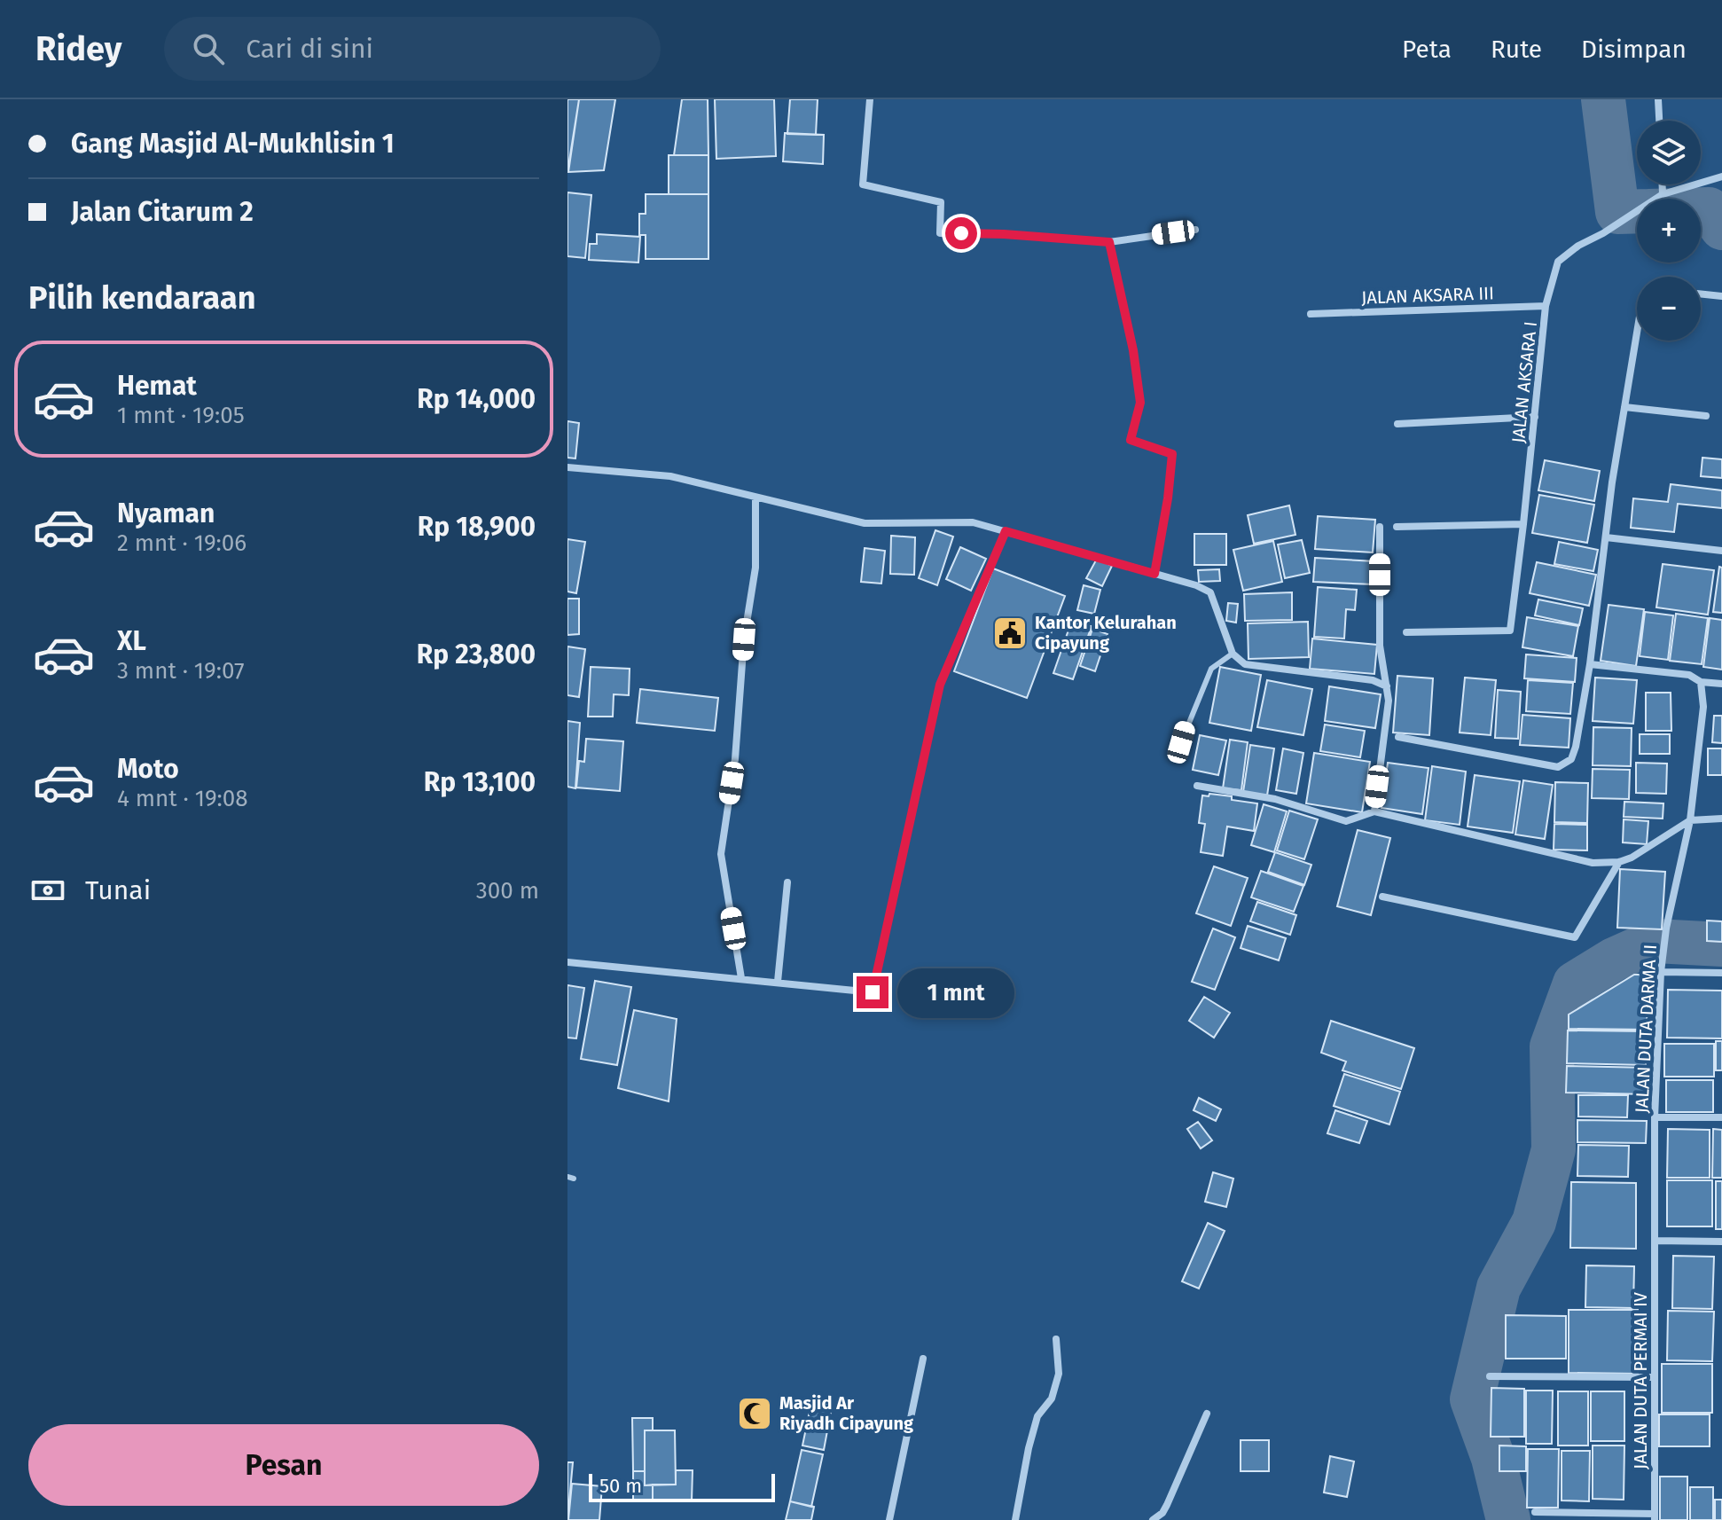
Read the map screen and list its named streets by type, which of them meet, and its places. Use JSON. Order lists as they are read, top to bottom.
{
  "streets": {
    "street": [
      "JALAN AKSARA III",
      "JALAN AKSARA I",
      "JALAN DUTA DARMA II",
      "JALAN DUTA PERMAI IV"
    ]
  },
  "crossings": [
    ["JALAN AKSARA III", "JALAN AKSARA I"],
    ["JALAN DUTA DARMA II", "JALAN DUTA PERMAI IV"]
  ],
  "places": {
    "public building": ["Kantor Kelurahan Cipayung"],
    "mosque": ["Masjid Ar Riyadh Cipayung"]
  },
  "scale_bar": "50 m",
  "page": {
    "header": "Ridey",
    "search": "Cari di sini",
    "nav": ["Peta", "Rute", "Disimpan"],
    "banner": ["Gang Masjid Al-Mukhlisin 1", "Jalan Citarum 2"],
    "map_buttons": ["+", "−"],
    "heading": "Pilih kendaraan",
    "list": [
      {
        "name": "Hemat",
        "note": "1 mnt · 19:05",
        "value": "Rp 14,000"
      },
      {
        "name": "Nyaman",
        "note": "2 mnt · 19:06",
        "value": "Rp 18,900"
      },
      {
        "name": "XL",
        "note": "3 mnt · 19:07",
        "value": "Rp 23,800"
      },
      {
        "name": "Moto",
        "note": "4 mnt · 19:08",
        "value": "Rp 13,100"
      }
    ],
    "pay": ["Tunai", "300 m"],
    "bubble": "1 mnt",
    "buttons": "Pesan",
    "scale": "50 m"
  }
}
